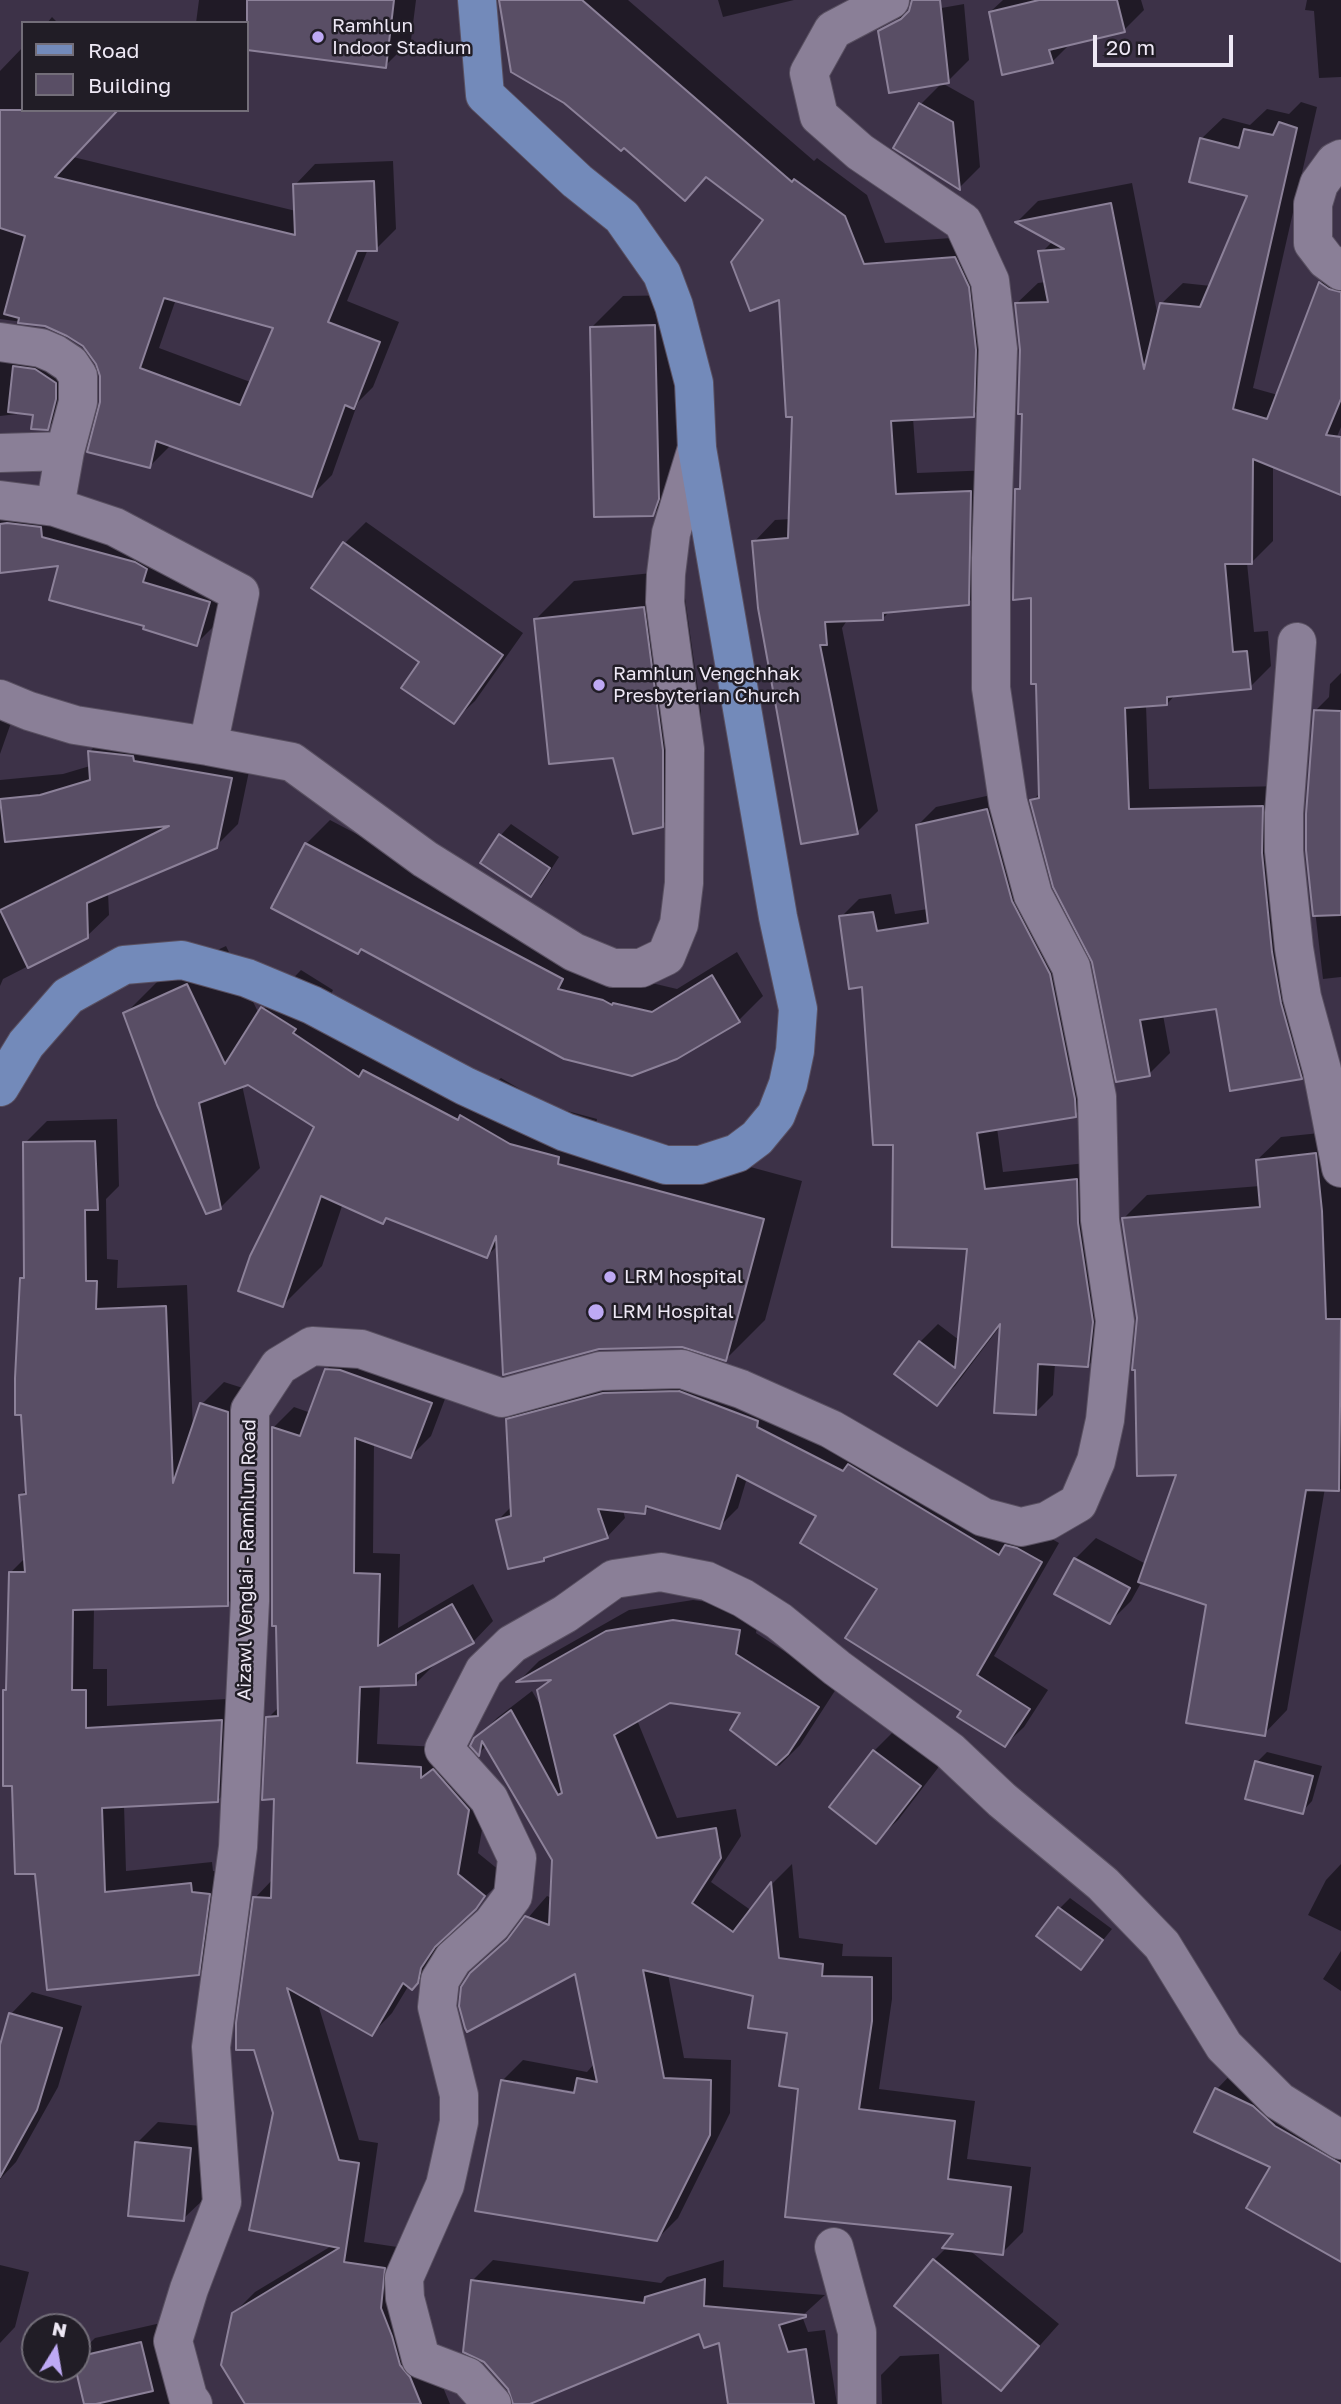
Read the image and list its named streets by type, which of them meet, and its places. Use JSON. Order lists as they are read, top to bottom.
{
  "streets": {
    "street": ["Aizawl Venglai - Ramhlun Road"]
  },
  "places": [
    "Ramhlun Indoor Stadium",
    "Ramhlun Vengchhak Presbyterian Church",
    "LRM hospital",
    "LRM Hospital"
  ],
  "legend": ["Road", "Building"],
  "scale_bar": "20 m",
  "north": "top"
}
